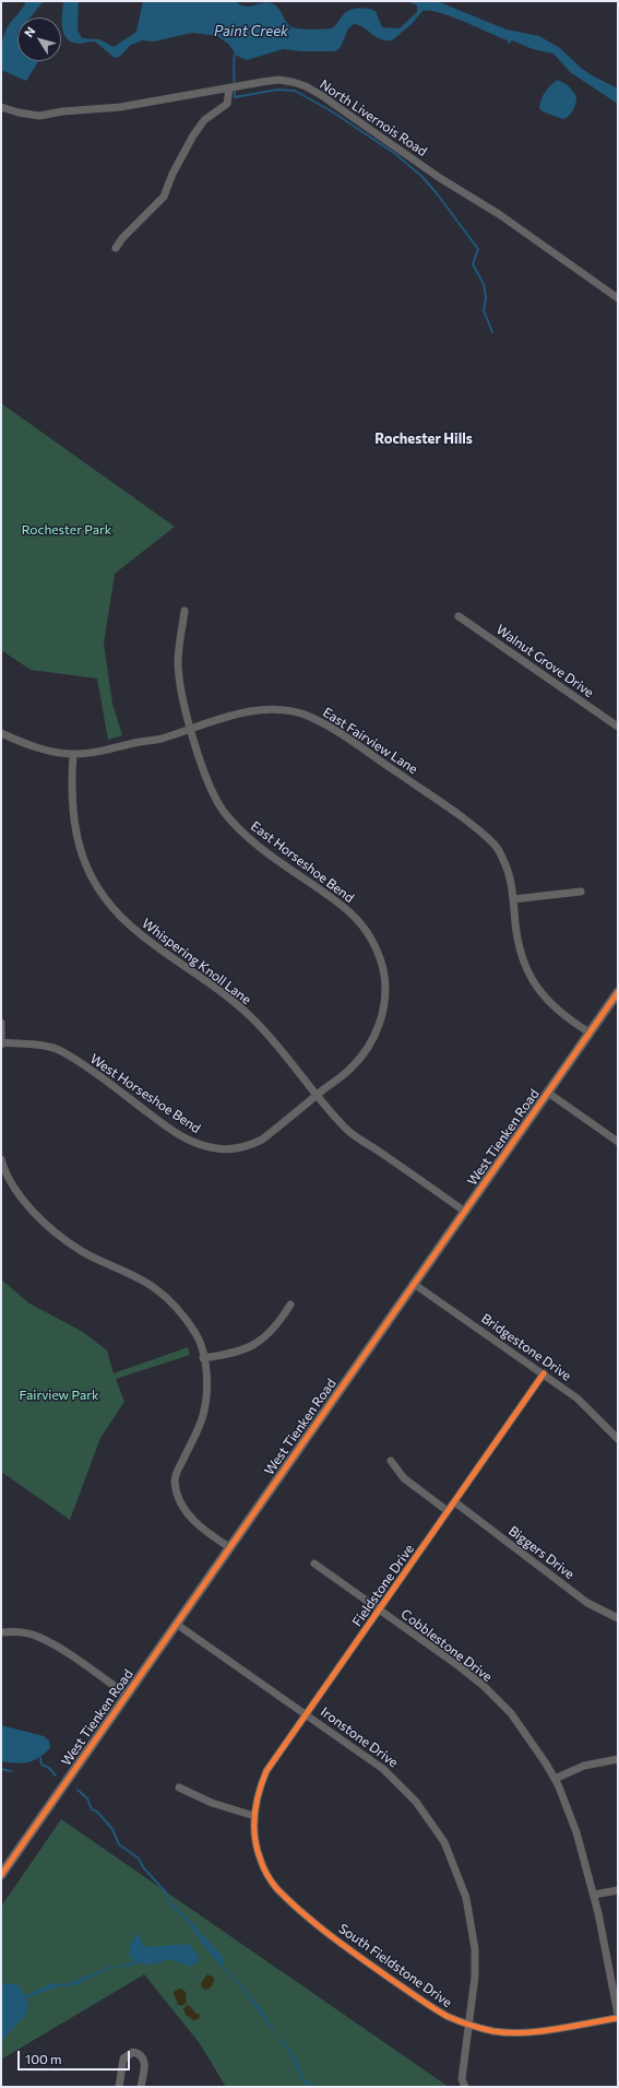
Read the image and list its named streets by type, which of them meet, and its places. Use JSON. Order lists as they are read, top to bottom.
{
  "streets": {
    "street": [
      "North Livernois Road",
      "Walnut Grove Drive",
      "East Fairview Lane",
      "East Horseshoe Bend",
      "Whispering Knoll Lane",
      "West Horseshoe Bend",
      "West Tienken Road",
      "Bridgestone Drive",
      "Biggers Drive",
      "Fieldstone Drive",
      "Cobblestone Drive",
      "Ironstone Drive",
      "South Fieldstone Drive"
    ]
  },
  "crossings": [
    ["East Fairview Lane", "East Horseshoe Bend"],
    ["East Fairview Lane", "Whispering Knoll Lane"],
    ["East Fairview Lane", "West Tienken Road"],
    ["East Horseshoe Bend", "Whispering Knoll Lane"],
    ["East Horseshoe Bend", "West Horseshoe Bend"],
    ["Whispering Knoll Lane", "West Horseshoe Bend"],
    ["Whispering Knoll Lane", "West Tienken Road"],
    ["West Tienken Road", "Bridgestone Drive"],
    ["West Tienken Road", "Ironstone Drive"],
    ["Bridgestone Drive", "Fieldstone Drive"],
    ["Biggers Drive", "Fieldstone Drive"],
    ["Fieldstone Drive", "Cobblestone Drive"],
    ["Fieldstone Drive", "Ironstone Drive"],
    ["Fieldstone Drive", "South Fieldstone Drive"],
    ["Ironstone Drive", "South Fieldstone Drive"]
  ],
  "districts": ["Rochester Hills"],
  "water": ["Paint Creek"],
  "parks": ["Rochester Park", "Fairview Park"],
  "scale_bar": "100 m",
  "north": "top left"
}
